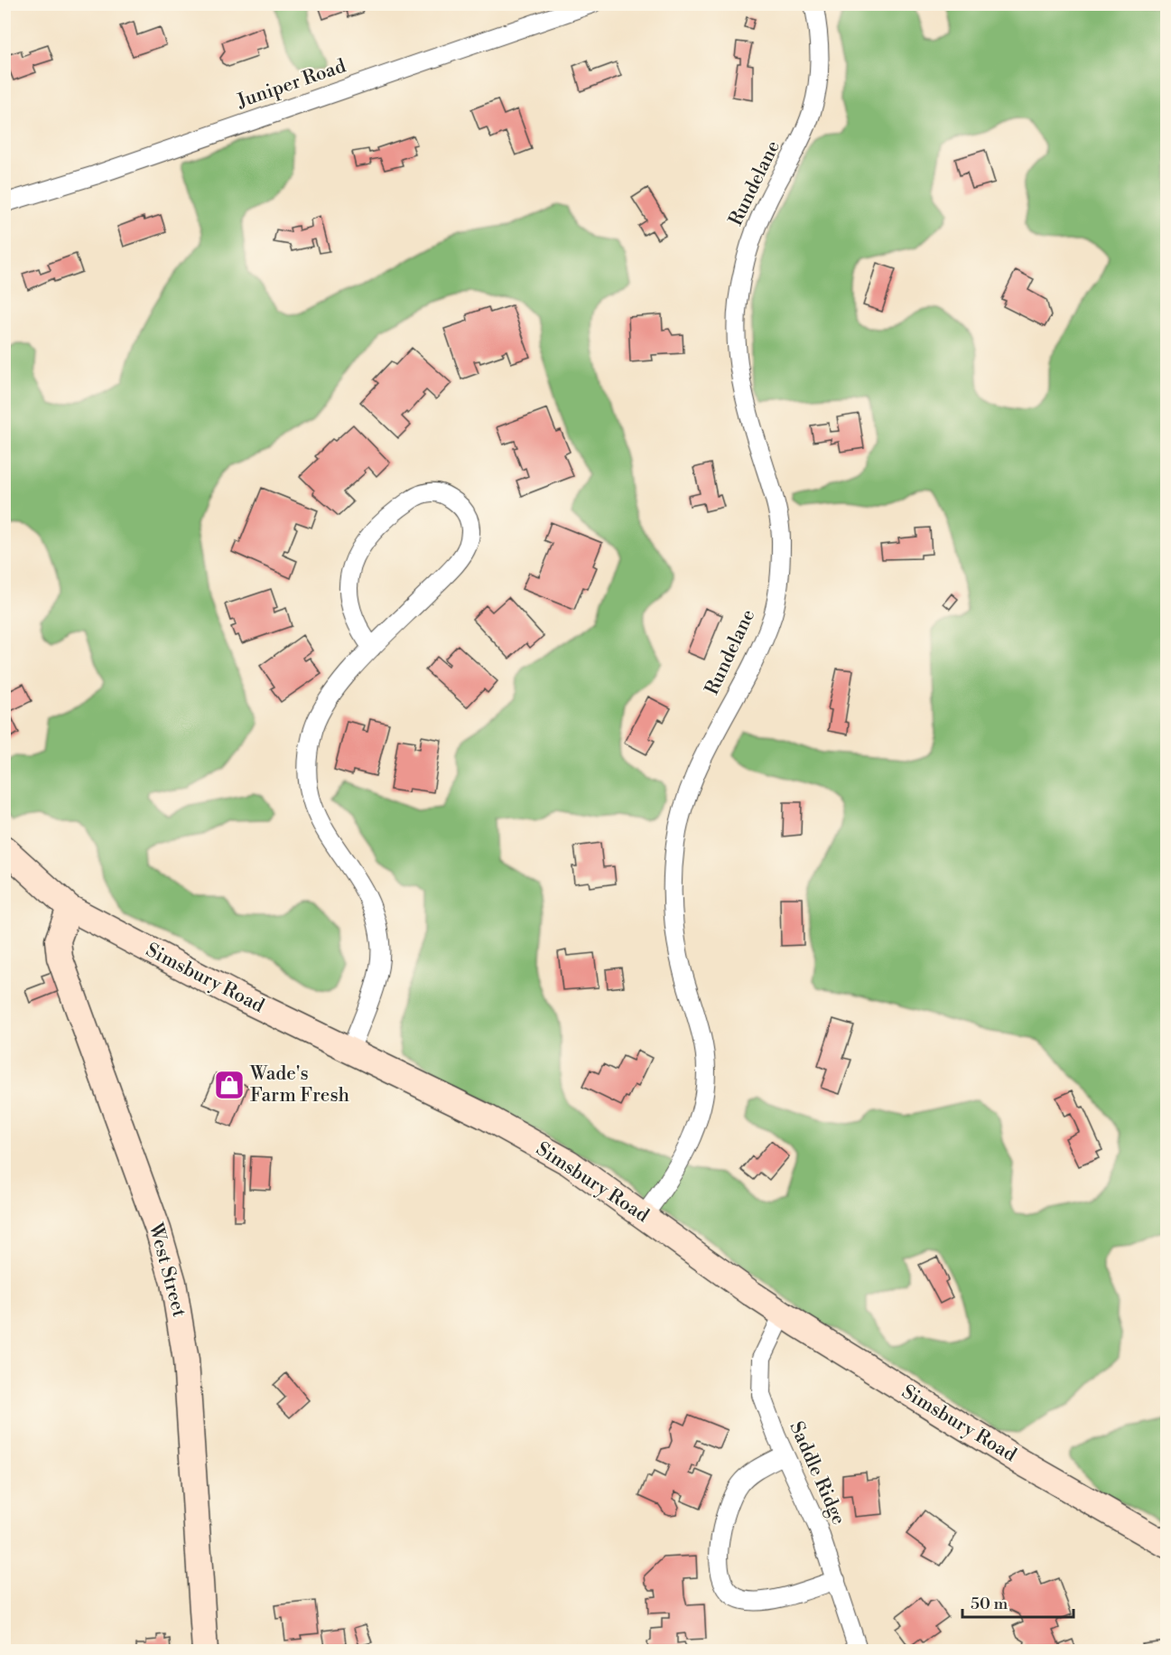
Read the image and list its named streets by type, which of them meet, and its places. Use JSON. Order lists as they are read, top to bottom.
{
  "streets": {
    "main road": ["Simsbury Road", "West Street"],
    "street": ["Juniper Road", "Rundelane", "Saddle Ridge"]
  },
  "crossings": [
    ["Rundelane", "Simsbury Road"],
    ["Simsbury Road", "West Street"],
    ["Simsbury Road", "Saddle Ridge"]
  ],
  "places": {
    "shop": ["Wade's Farm Fresh"]
  },
  "scale_bar": "50 m"
}
